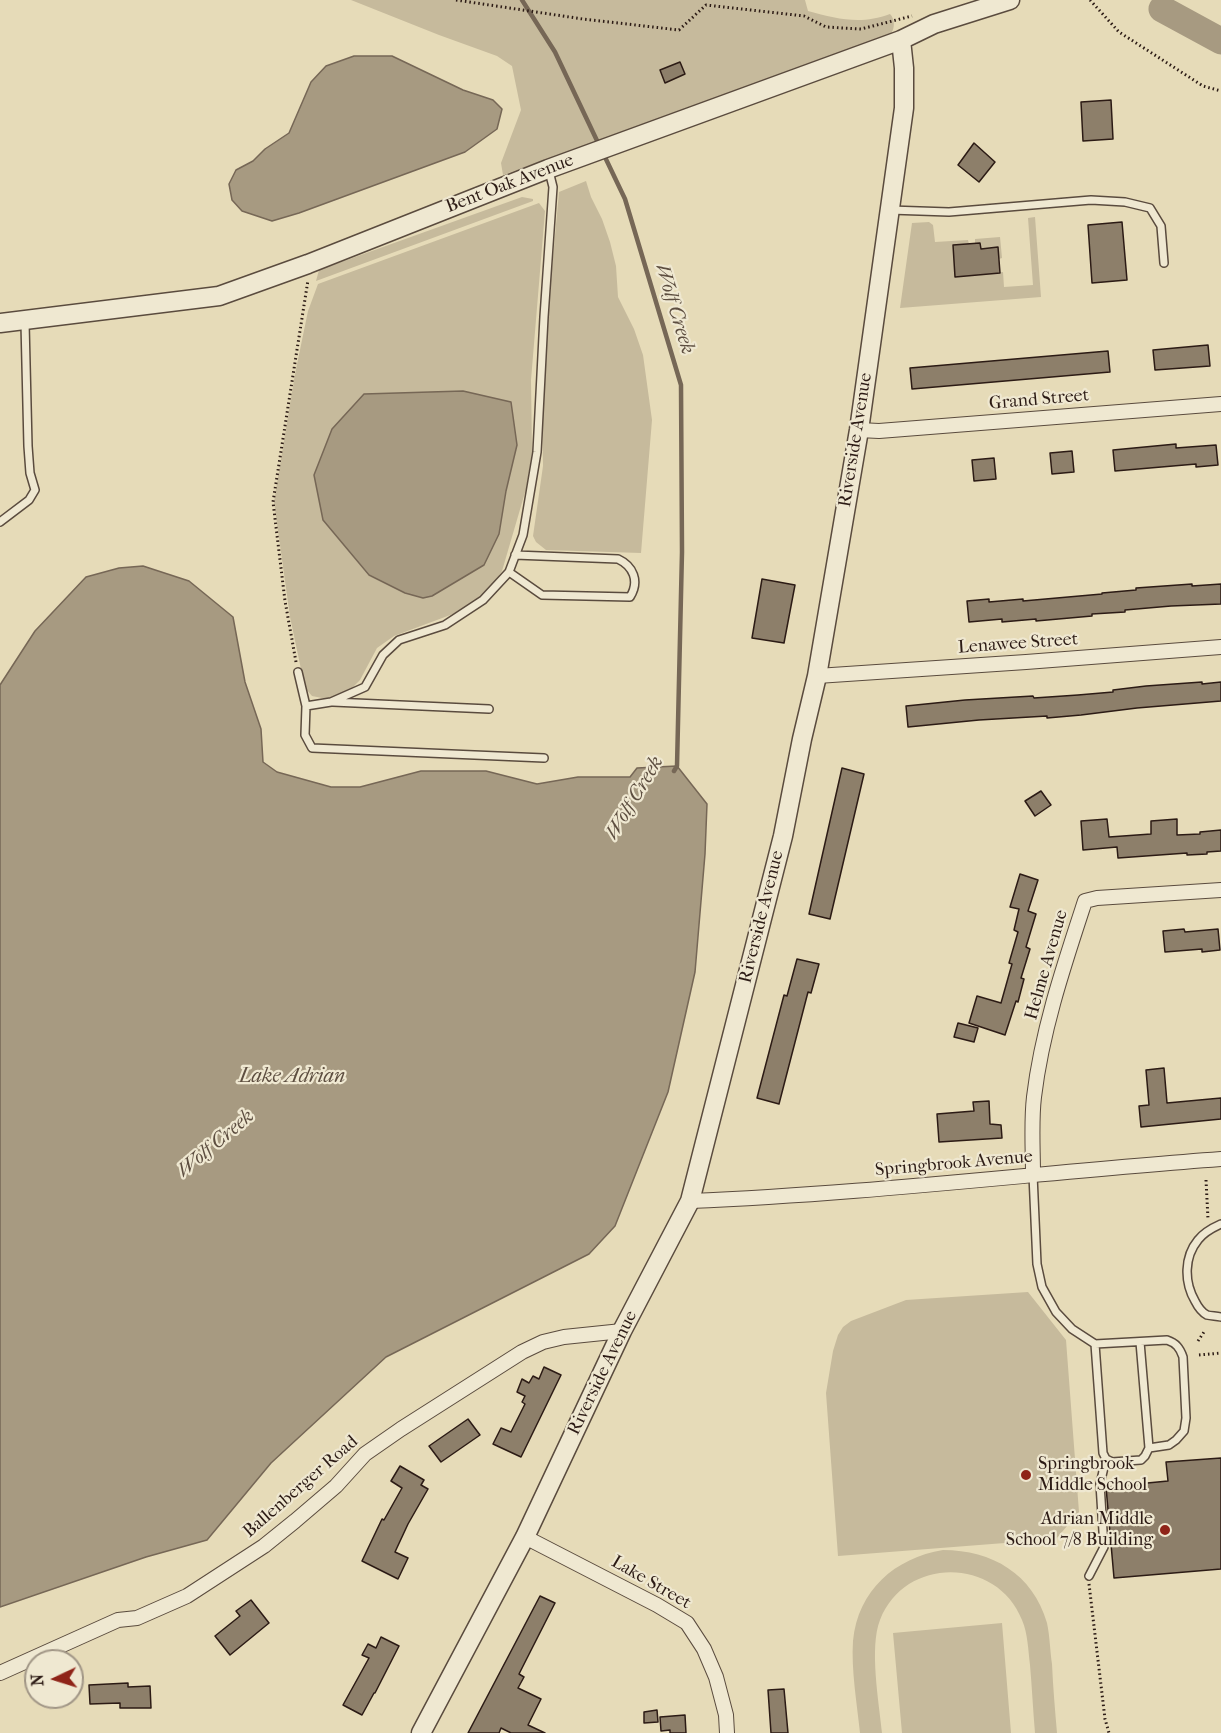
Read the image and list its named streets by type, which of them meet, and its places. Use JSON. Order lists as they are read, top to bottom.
{
  "streets": {
    "street": [
      "Bent Oak Avenue",
      "Grand Street",
      "Riverside Avenue",
      "Lenawee Street",
      "Helme Avenue",
      "Springbrook Avenue",
      "Ballenberger Road",
      "Lake Street"
    ]
  },
  "crossings": [
    ["Bent Oak Avenue", "Riverside Avenue"],
    ["Grand Street", "Riverside Avenue"],
    ["Riverside Avenue", "Lenawee Street"],
    ["Riverside Avenue", "Springbrook Avenue"],
    ["Riverside Avenue", "Ballenberger Road"],
    ["Riverside Avenue", "Lake Street"],
    ["Helme Avenue", "Springbrook Avenue"]
  ],
  "water": ["Wolf Creek", "Lake Adrian"],
  "places": ["Springbrook Middle School", "Adrian Middle School 7/8 Building"],
  "north": "left"
}
